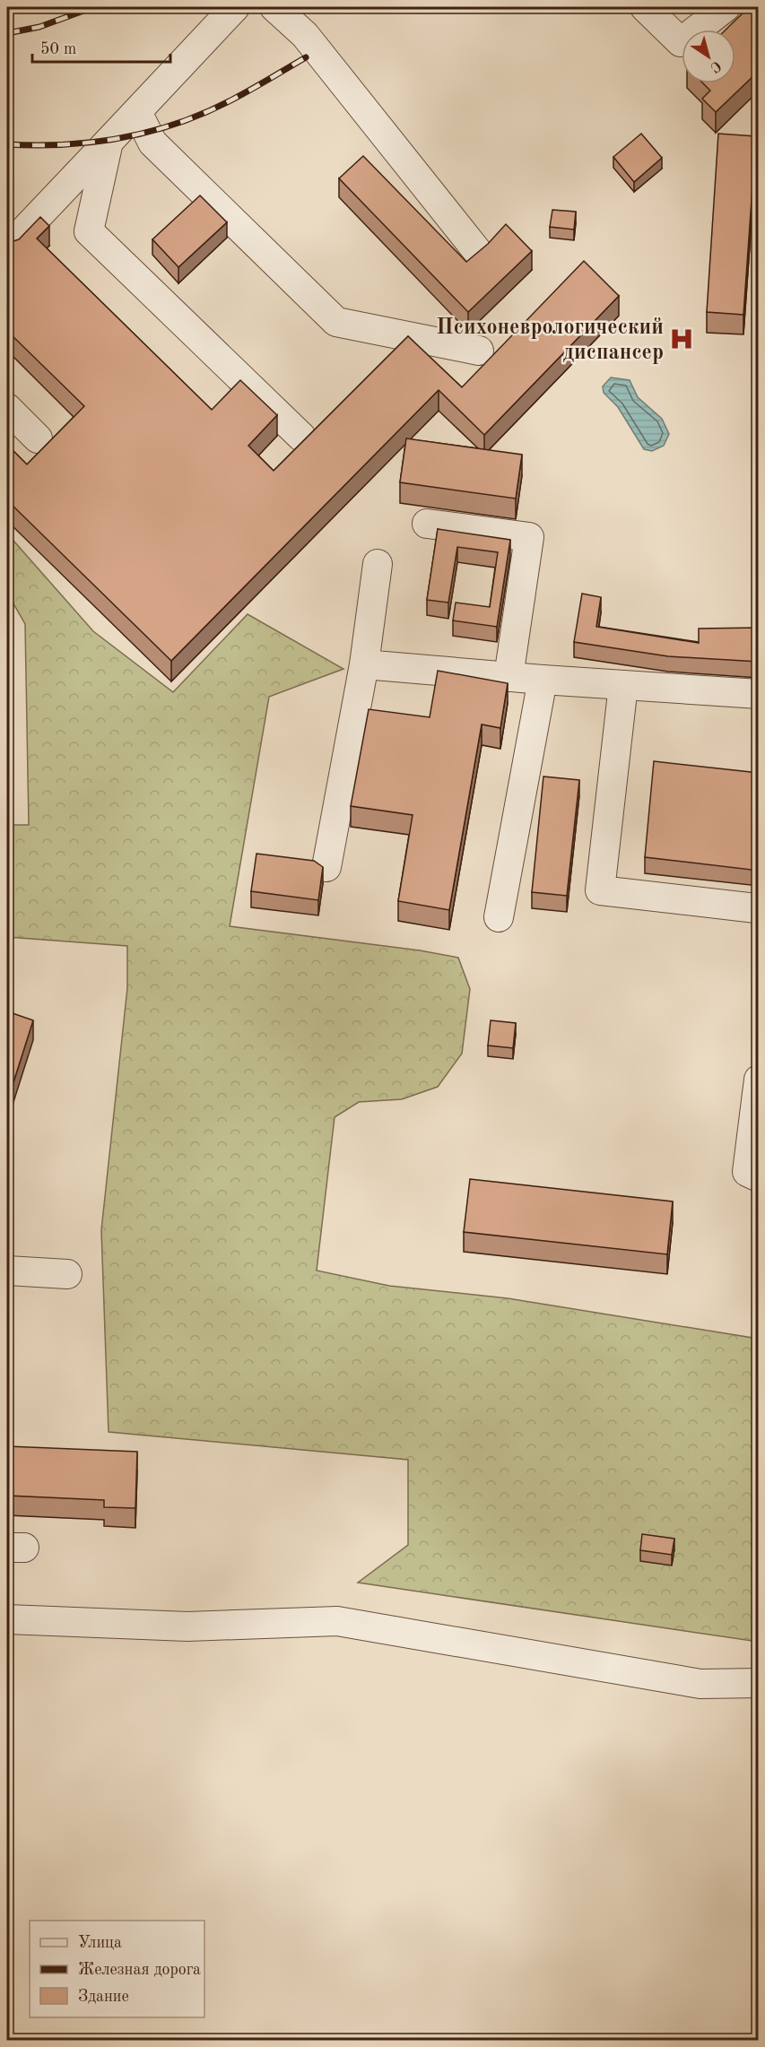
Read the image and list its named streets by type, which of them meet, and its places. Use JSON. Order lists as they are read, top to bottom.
{
  "places": {
    "hospital": ["Психоневрологический диспансер"]
  },
  "legend": ["Улица", "Железная дорога", "Здание"],
  "scale_bar": "50 m",
  "north": "bottom right"
}
